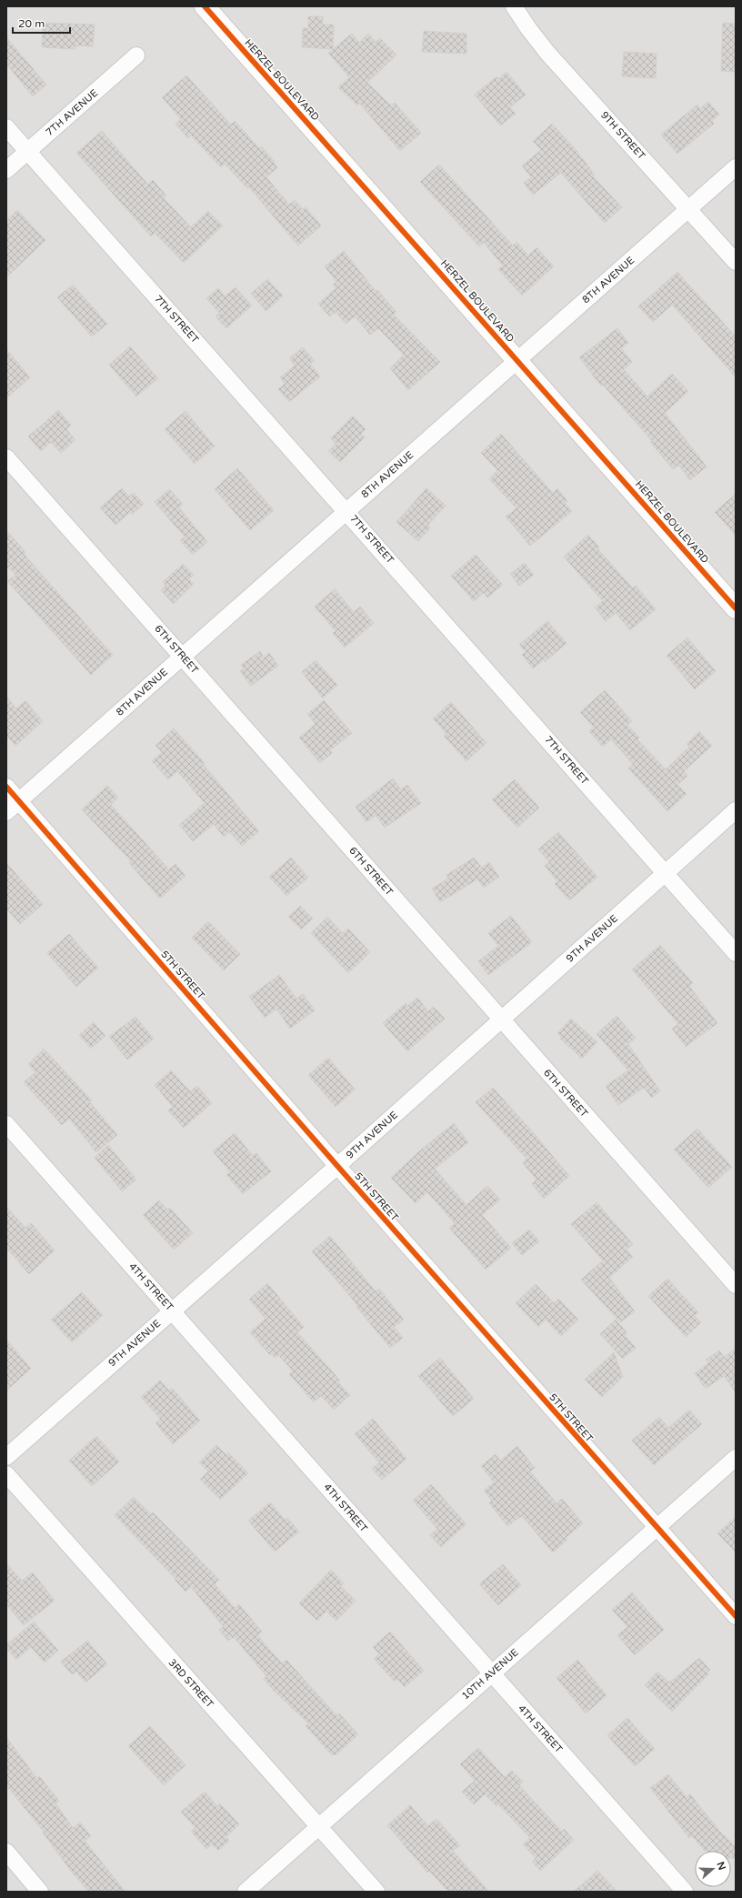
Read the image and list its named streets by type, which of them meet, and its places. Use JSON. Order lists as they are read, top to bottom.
{
  "streets": {
    "street": [
      "HERZEL BOULEVARD",
      "7TH AVENUE",
      "9TH STREET",
      "8TH AVENUE",
      "7TH STREET",
      "6TH STREET",
      "9TH AVENUE",
      "5TH STREET",
      "4TH STREET",
      "10TH AVENUE",
      "3RD STREET"
    ]
  },
  "crossings": [
    ["HERZEL BOULEVARD", "8TH AVENUE"],
    ["7TH AVENUE", "7TH STREET"],
    ["9TH STREET", "8TH AVENUE"],
    ["8TH AVENUE", "7TH STREET"],
    ["8TH AVENUE", "6TH STREET"],
    ["8TH AVENUE", "5TH STREET"],
    ["7TH STREET", "9TH AVENUE"],
    ["6TH STREET", "9TH AVENUE"],
    ["9TH AVENUE", "5TH STREET"],
    ["9TH AVENUE", "4TH STREET"],
    ["5TH STREET", "10TH AVENUE"],
    ["4TH STREET", "10TH AVENUE"],
    ["10TH AVENUE", "3RD STREET"]
  ],
  "scale_bar": "20 m",
  "north": "right"
}
